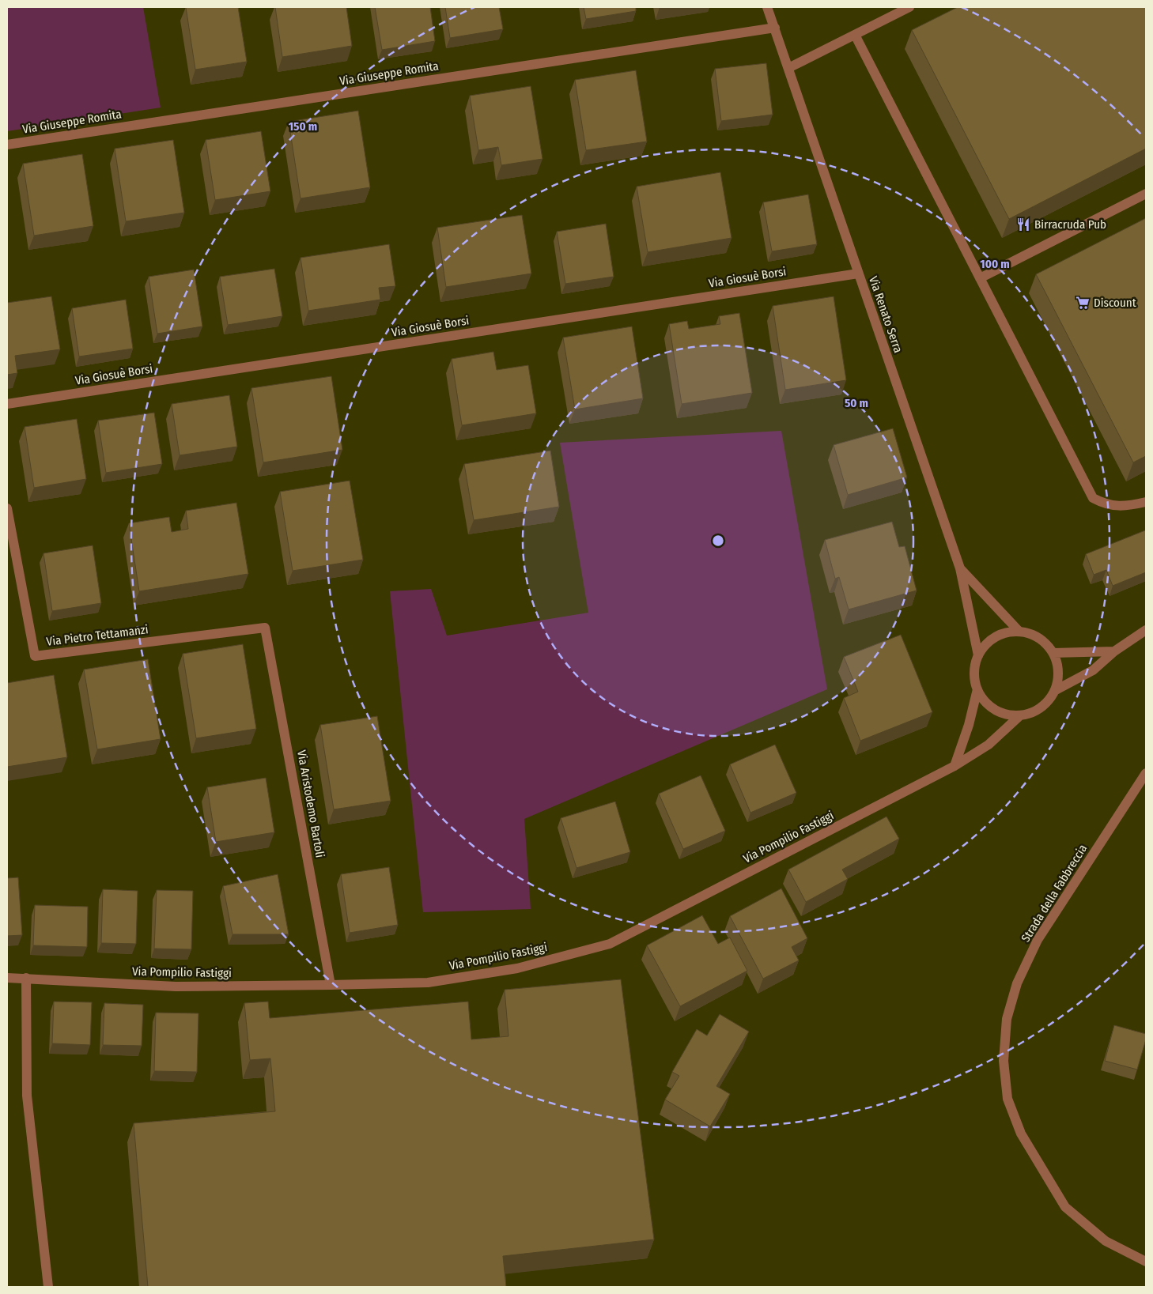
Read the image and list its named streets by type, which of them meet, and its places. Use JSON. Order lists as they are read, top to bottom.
{
  "streets": {
    "street": [
      "Via Giuseppe Romita",
      "Via Giosuè Borsi",
      "Via Renato Serra",
      "Via Pietro Tettamanzi",
      "Via Aristodemo Bartoli",
      "Via Pompilio Fastiggi",
      "Strada della Fabbreccia"
    ]
  },
  "crossings": [
    ["Via Giuseppe Romita", "Via Renato Serra"],
    ["Via Giosuè Borsi", "Via Renato Serra"],
    ["Via Renato Serra", "Via Pompilio Fastiggi"],
    ["Via Pietro Tettamanzi", "Via Aristodemo Bartoli"],
    ["Via Aristodemo Bartoli", "Via Pompilio Fastiggi"]
  ],
  "places": {
    "restaurant": ["Birracruda Pub"],
    "supermarket": ["Discount"]
  },
  "rings": ["150 m", "100 m", "50 m"]
}
